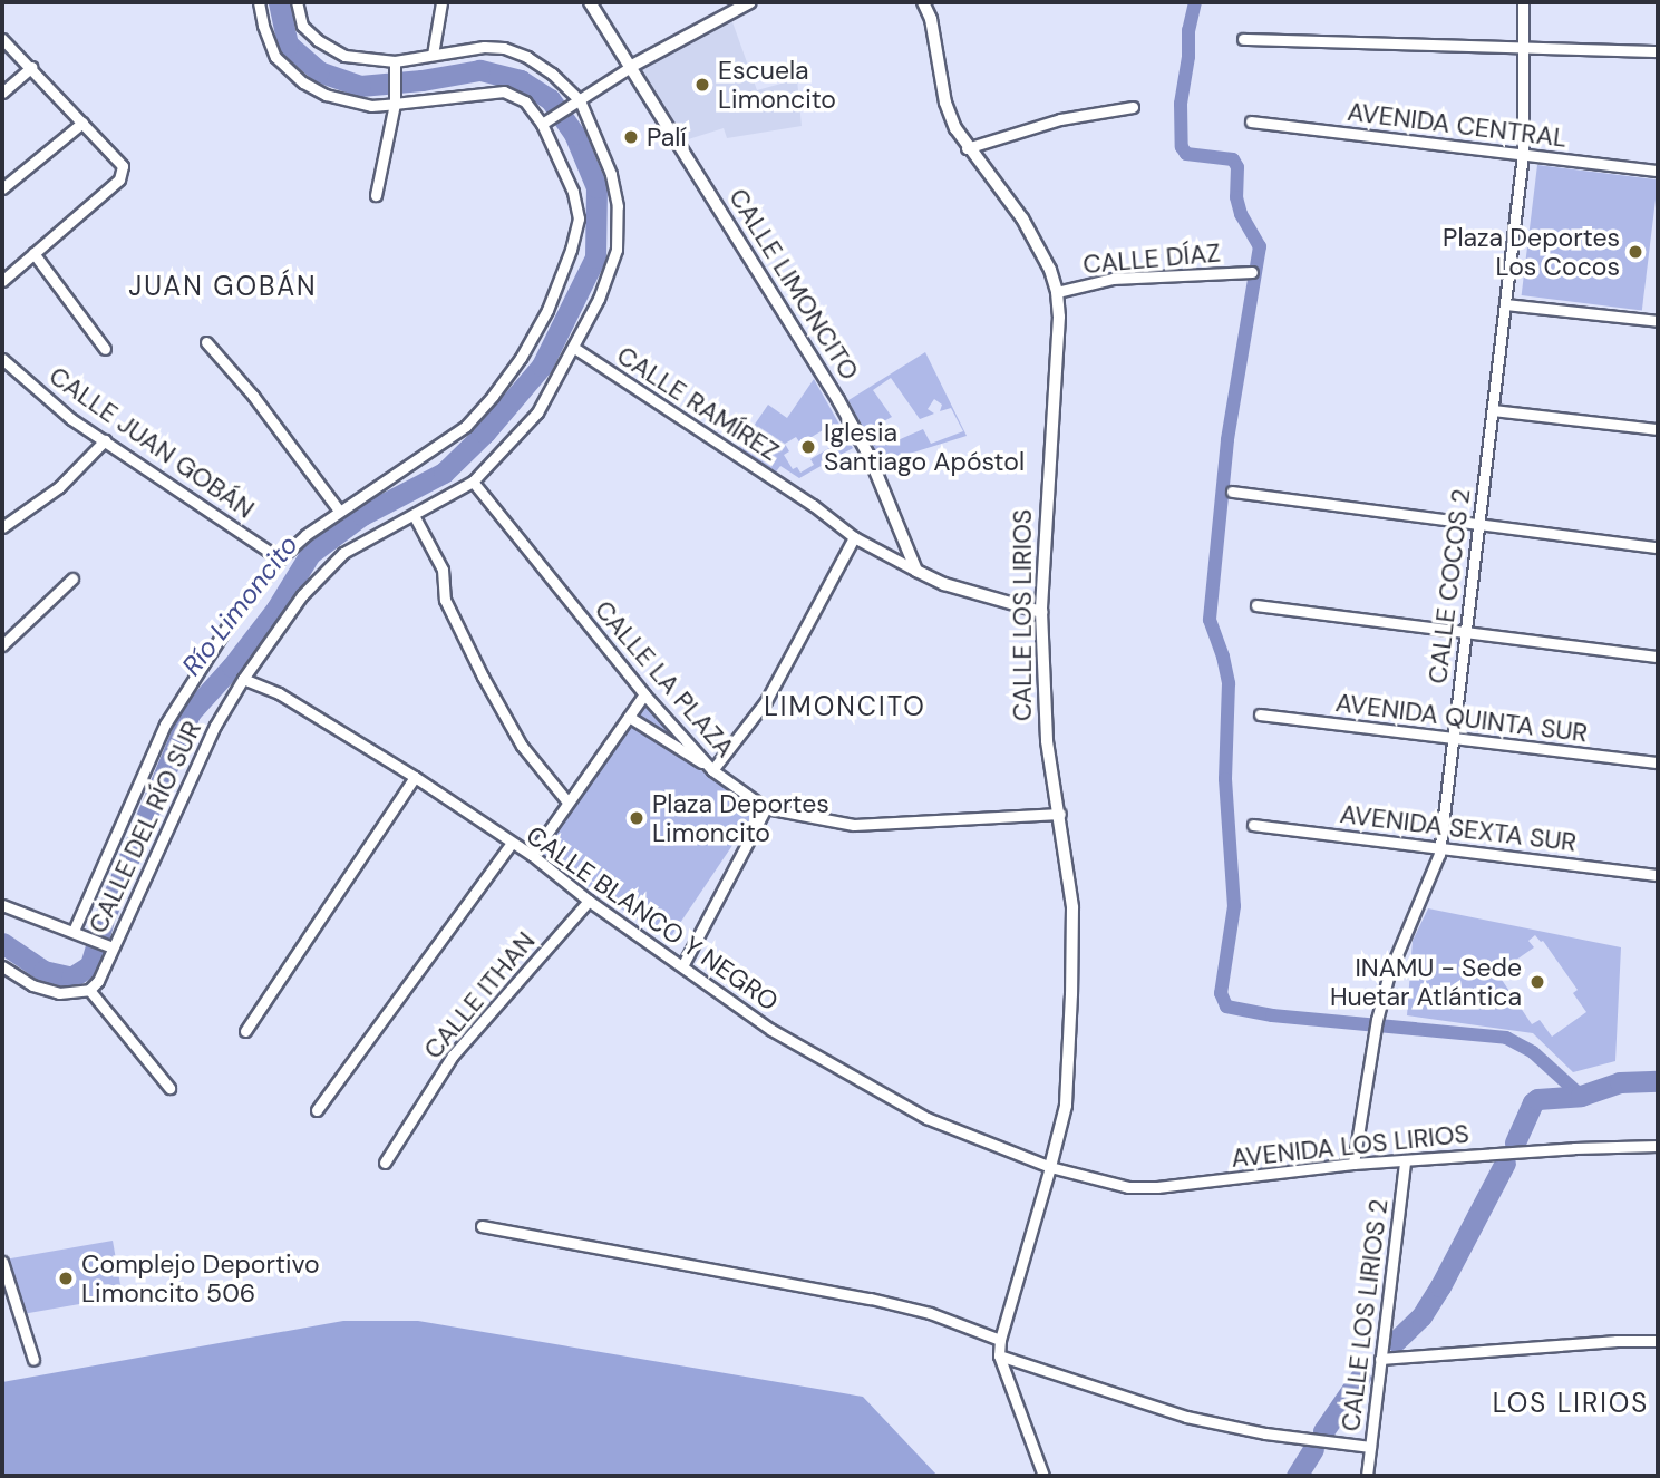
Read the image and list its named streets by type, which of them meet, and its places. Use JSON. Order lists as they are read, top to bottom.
{
  "streets": {
    "street": [
      "AVENIDA CENTRAL",
      "CALLE DÍAZ",
      "CALLE LIMONCITO",
      "CALLE RAMÍREZ",
      "CALLE JUAN GOBÁN",
      "CALLE COCOS 2",
      "CALLE LOS LIRIOS",
      "CALLE LA PLAZA",
      "AVENIDA QUINTA SUR",
      "CALLE DEL RÍO SUR",
      "AVENIDA SEXTA SUR",
      "CALLE BLANCO Y NEGRO",
      "CALLE ITHAN",
      "AVENIDA LOS LIRIOS",
      "CALLE LOS LIRIOS 2"
    ]
  },
  "crossings": [
    ["AVENIDA CENTRAL", "CALLE COCOS 2"],
    ["CALLE DÍAZ", "CALLE LOS LIRIOS"],
    ["CALLE LIMONCITO", "CALLE RAMÍREZ"],
    ["CALLE RAMÍREZ", "CALLE DEL RÍO SUR"],
    ["CALLE COCOS 2", "AVENIDA QUINTA SUR"],
    ["CALLE COCOS 2", "AVENIDA SEXTA SUR"],
    ["CALLE COCOS 2", "AVENIDA LOS LIRIOS"],
    ["CALLE LOS LIRIOS", "CALLE LA PLAZA"],
    ["CALLE LOS LIRIOS", "CALLE BLANCO Y NEGRO"],
    ["CALLE LOS LIRIOS", "AVENIDA LOS LIRIOS"],
    ["CALLE LA PLAZA", "CALLE DEL RÍO SUR"],
    ["CALLE DEL RÍO SUR", "CALLE BLANCO Y NEGRO"],
    ["CALLE BLANCO Y NEGRO", "CALLE ITHAN"],
    ["CALLE BLANCO Y NEGRO", "AVENIDA LOS LIRIOS"],
    ["AVENIDA LOS LIRIOS", "CALLE LOS LIRIOS 2"]
  ],
  "districts": ["JUAN GOBÁN", "LIMONCITO", "LOS LIRIOS"],
  "water": ["Río Limoncito"],
  "places": [
    "Escuela Limoncito",
    "Palí",
    "Plaza Deportes Los Cocos",
    "Iglesia Santiago Apóstol",
    "Plaza Deportes Limoncito",
    "INAMU - Sede Huetar Atlántica",
    "Complejo Deportivo Limoncito 506"
  ]
}
